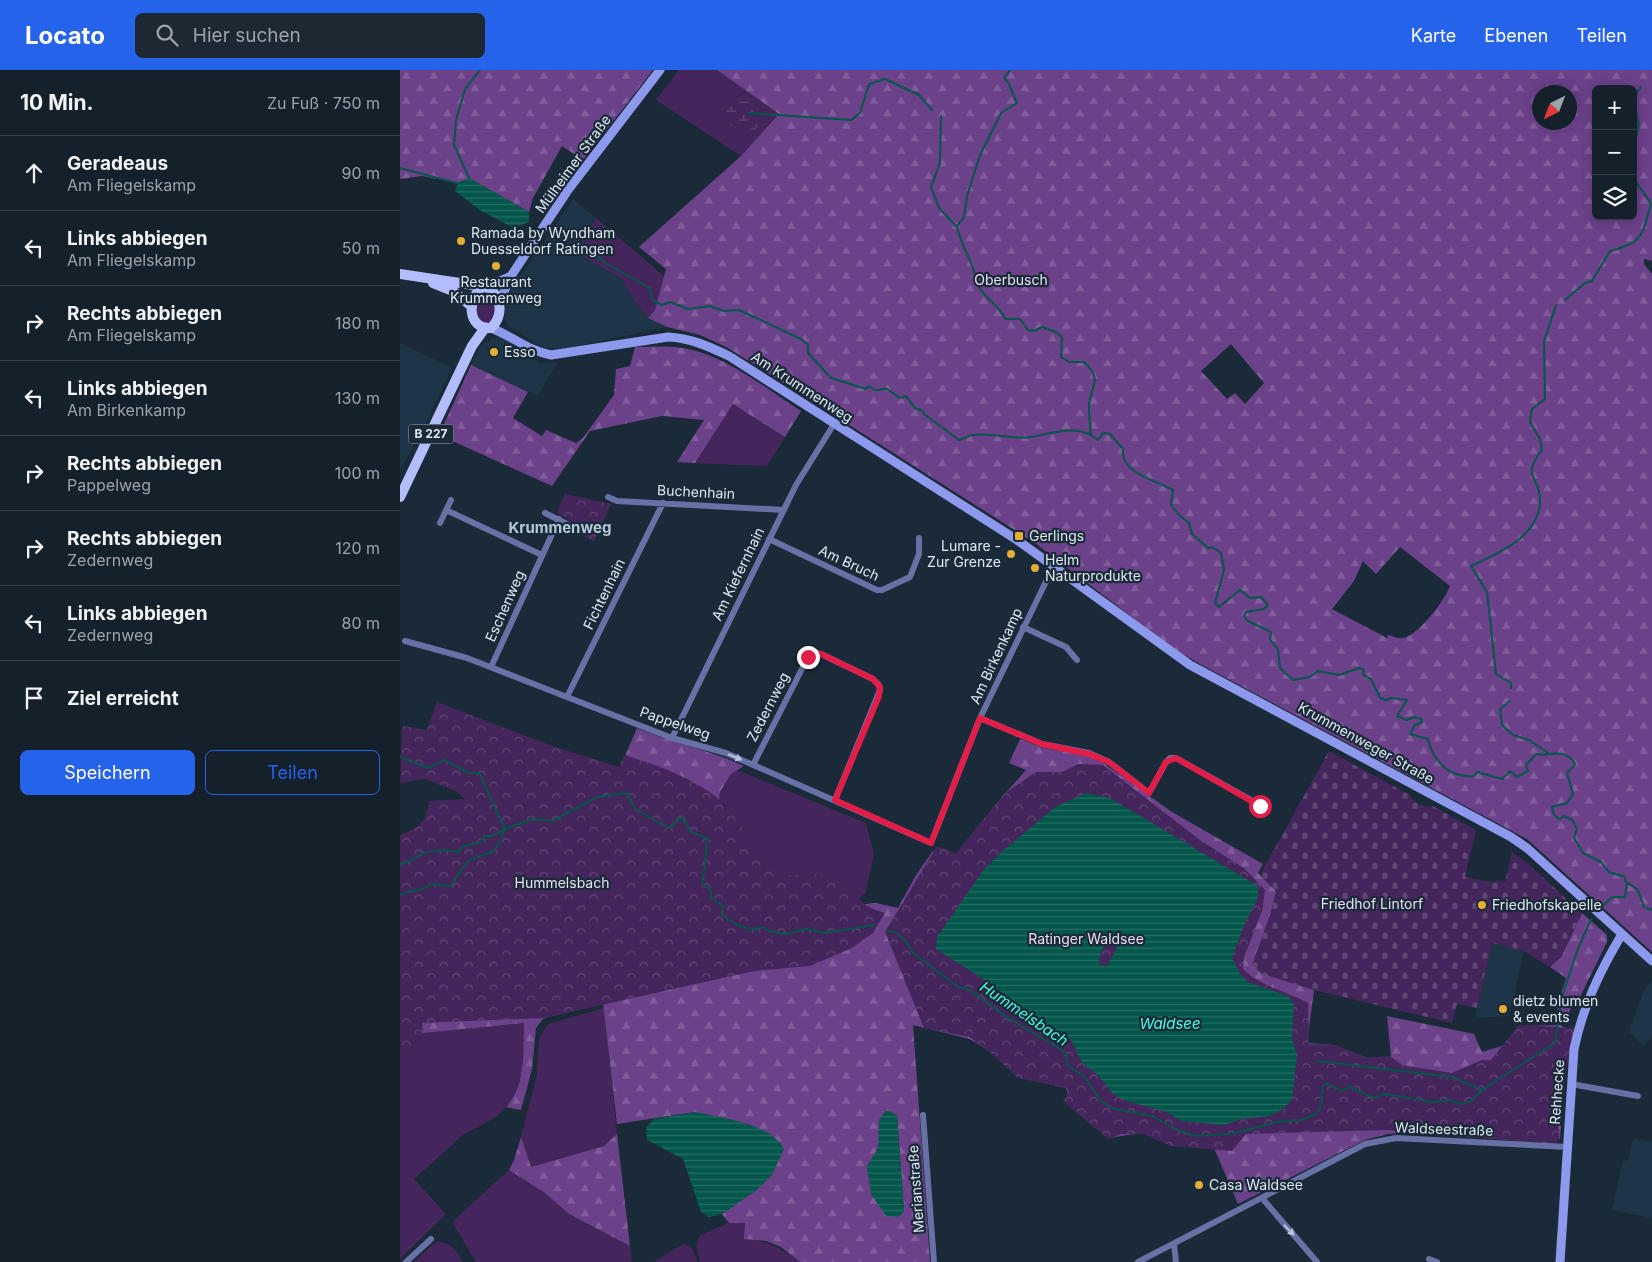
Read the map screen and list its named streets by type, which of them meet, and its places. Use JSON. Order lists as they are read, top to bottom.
{
  "streets": {
    "main road": [
      "Mülheimer Straße",
      "Am Krummenweg",
      "B 227",
      "Krummenweger Straße",
      "Rehhecke"
    ],
    "street": [
      "Buchenhain",
      "Am Bruch",
      "Am Kiefernhain",
      "Fichtenhain",
      "Eschenweg",
      "Am Birkenkamp",
      "Zedernweg",
      "Pappelweg",
      "Waldseestraße",
      "Merianstraße"
    ]
  },
  "crossings": [
    ["Mülheimer Straße", "Am Krummenweg"],
    ["Mülheimer Straße", "B 227"],
    ["Am Krummenweg", "B 227"],
    ["Am Krummenweg", "Am Kiefernhain"],
    ["Am Krummenweg", "Am Birkenkamp"],
    ["Am Krummenweg", "Krummenweger Straße"],
    ["Buchenhain", "Am Kiefernhain"],
    ["Buchenhain", "Fichtenhain"],
    ["Am Bruch", "Am Kiefernhain"],
    ["Am Kiefernhain", "Pappelweg"],
    ["Fichtenhain", "Pappelweg"],
    ["Eschenweg", "Pappelweg"],
    ["Am Birkenkamp", "Pappelweg"],
    ["Am Birkenkamp", "Krummenweger Straße"],
    ["Zedernweg", "Pappelweg"],
    ["Krummenweger Straße", "Rehhecke"],
    ["Rehhecke", "Waldseestraße"]
  ],
  "districts": ["Krummenweg"],
  "water": ["Hummelsbach", "Waldsee"],
  "parks": [
    "Oberbusch",
    "Hummelsbach",
    "Friedhof Lintorf",
    "Ratinger Waldsee"
  ],
  "places": {
    "other": [
      "Ramada by Wyndham Duesseldorf Ratingen",
      "Restaurant Krummenweg",
      "Esso",
      "Lumare - Zur Grenze",
      "Helm Naturprodukte",
      "Friedhofskapelle",
      "dietz blumen & events",
      "Casa Waldsee"
    ],
    "transit": ["Gerlings"]
  },
  "north": "bottom left",
  "page": {
    "header": "Locato",
    "search": "Hier suchen",
    "nav": ["Karte", "Ebenen", "Teilen"],
    "heading": ["10 Min.", "Zu Fuß · 750 m"],
    "map_buttons": ["+", "−"],
    "list": [
      ["Geradeaus", "Am Fliegelskamp", "90 m"],
      ["Links abbiegen", "Am Fliegelskamp", "50 m"],
      ["Rechts abbiegen", "Am Fliegelskamp", "180 m"],
      ["Links abbiegen", "Am Birkenkamp", "130 m"],
      ["Rechts abbiegen", "Pappelweg", "100 m"],
      ["Rechts abbiegen", "Zedernweg", "120 m"],
      ["Links abbiegen", "Zedernweg", "80 m"],
      "Ziel erreicht"
    ],
    "buttons": ["Speichern", "Teilen"]
  }
}
